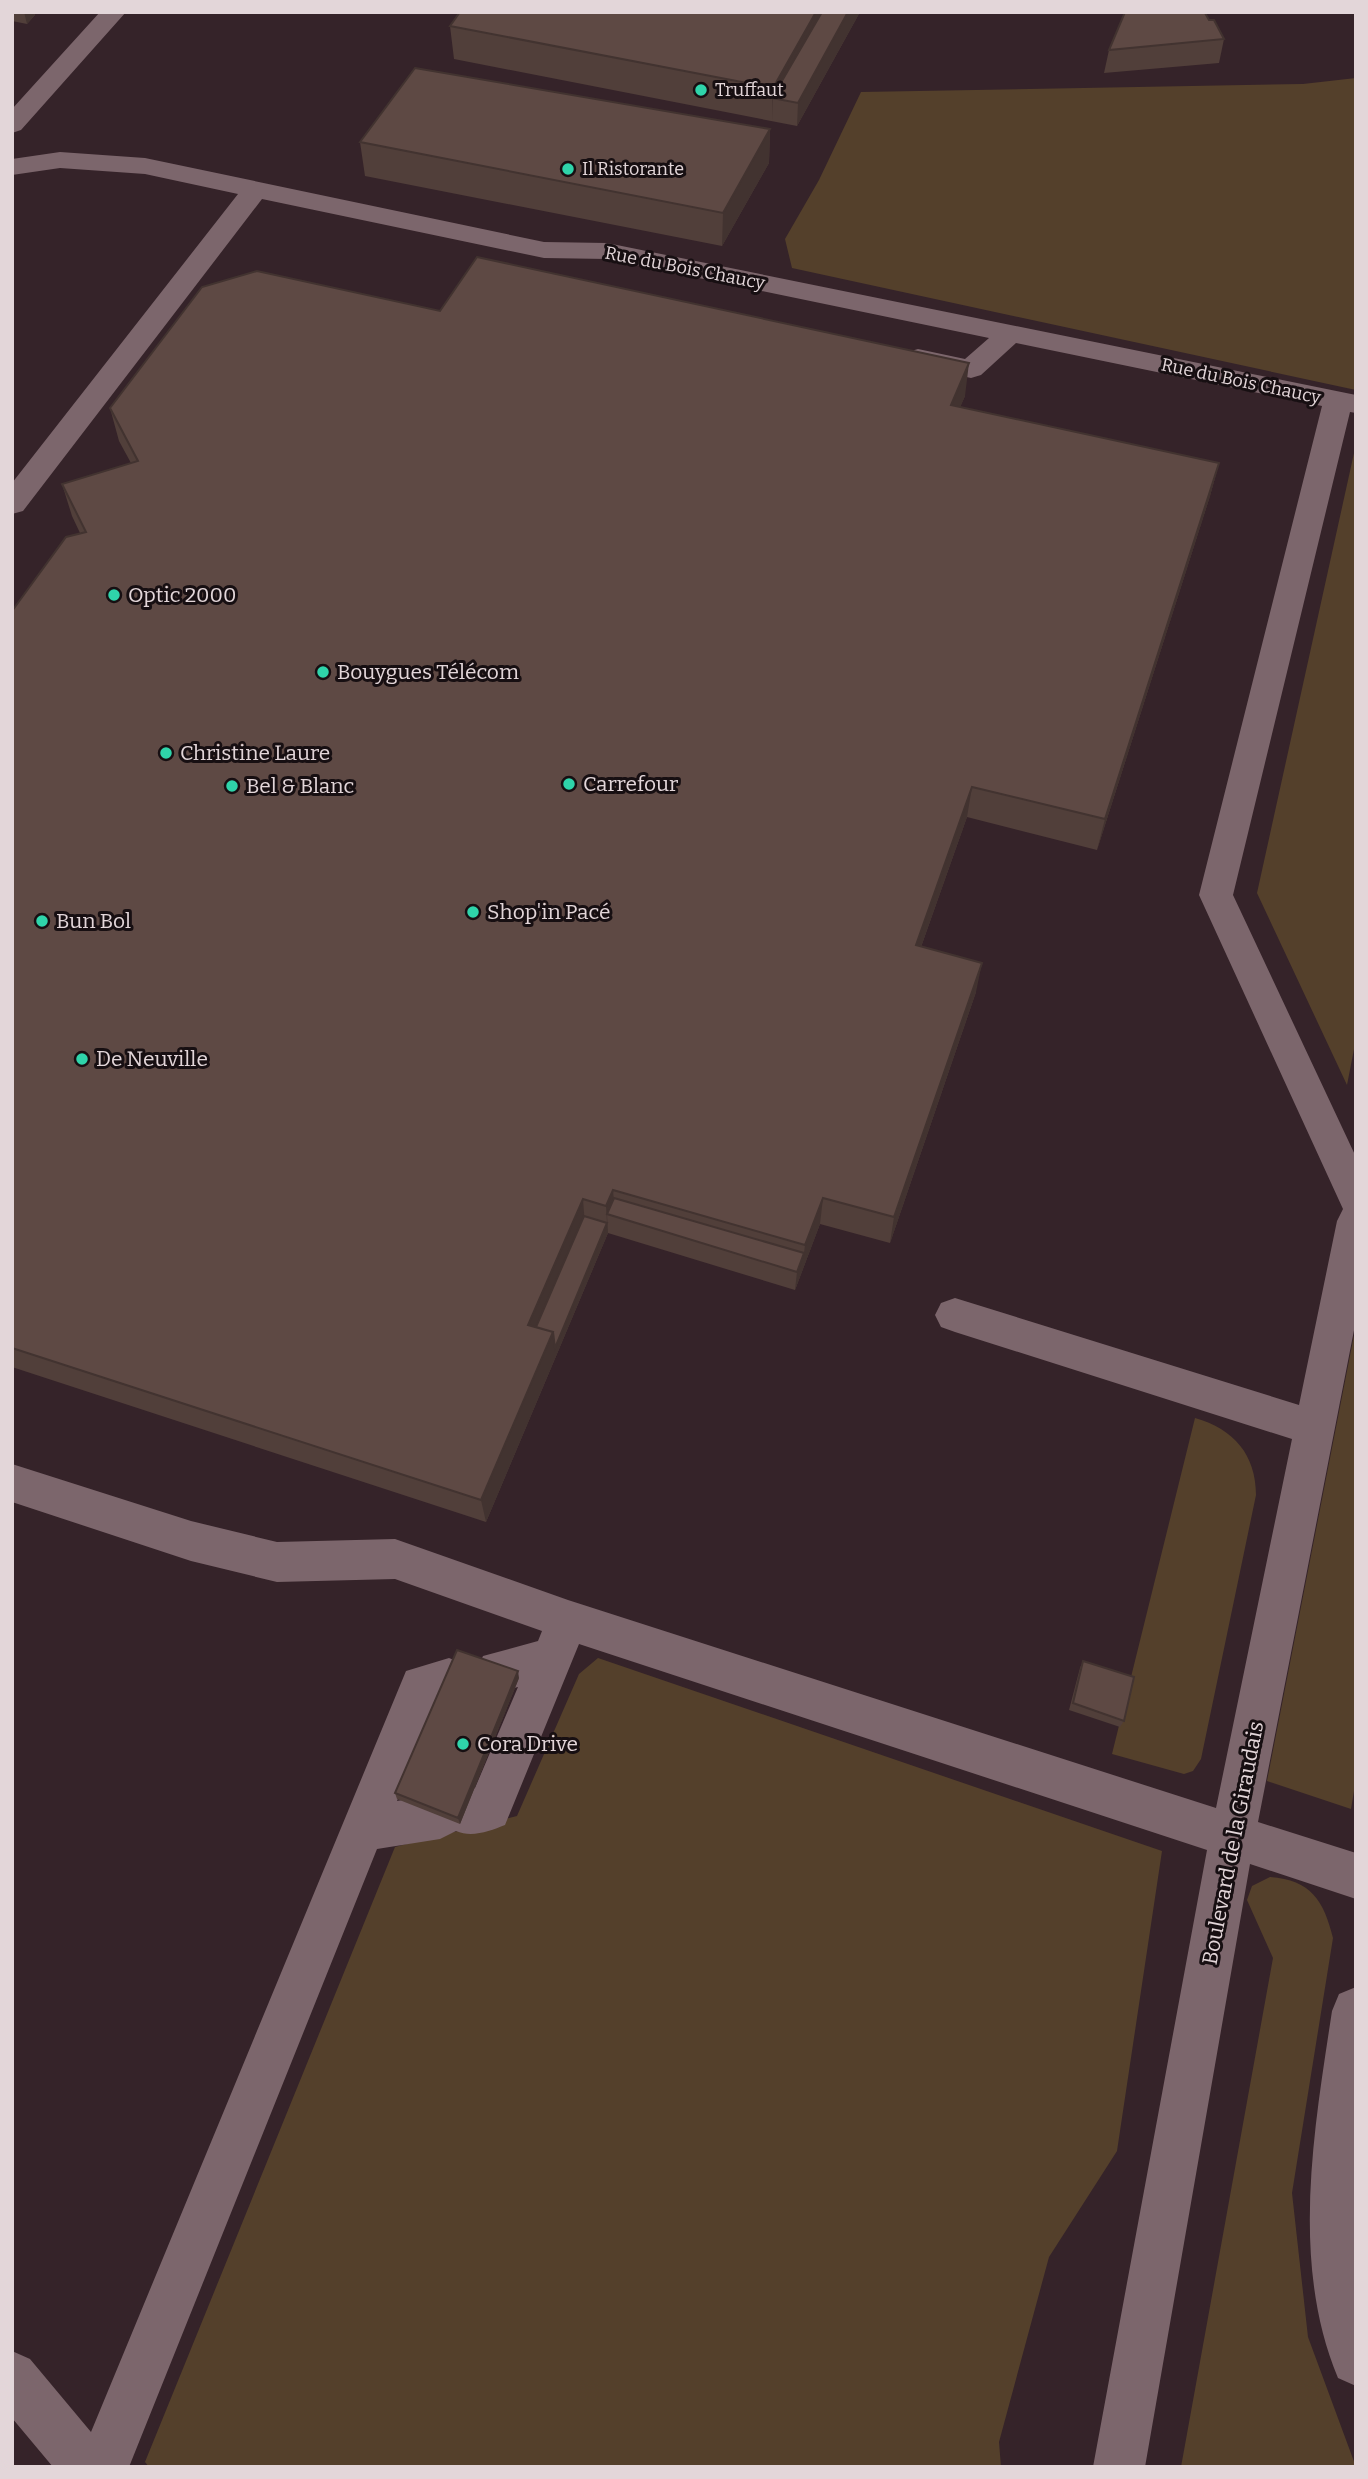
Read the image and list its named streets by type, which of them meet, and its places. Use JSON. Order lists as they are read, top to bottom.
{
  "streets": {
    "lane": ["Rue du Bois Chaucy", "Boulevard de la Giraudais"]
  },
  "places": [
    "Truffaut",
    "Il Ristorante",
    "Optic 2000",
    "Bouygues Télécom",
    "Christine Laure",
    "Carrefour",
    "Bel & Blanc",
    "Shop'in Pacé",
    "Bun Bol",
    "De Neuville",
    "Cora Drive"
  ]
}
